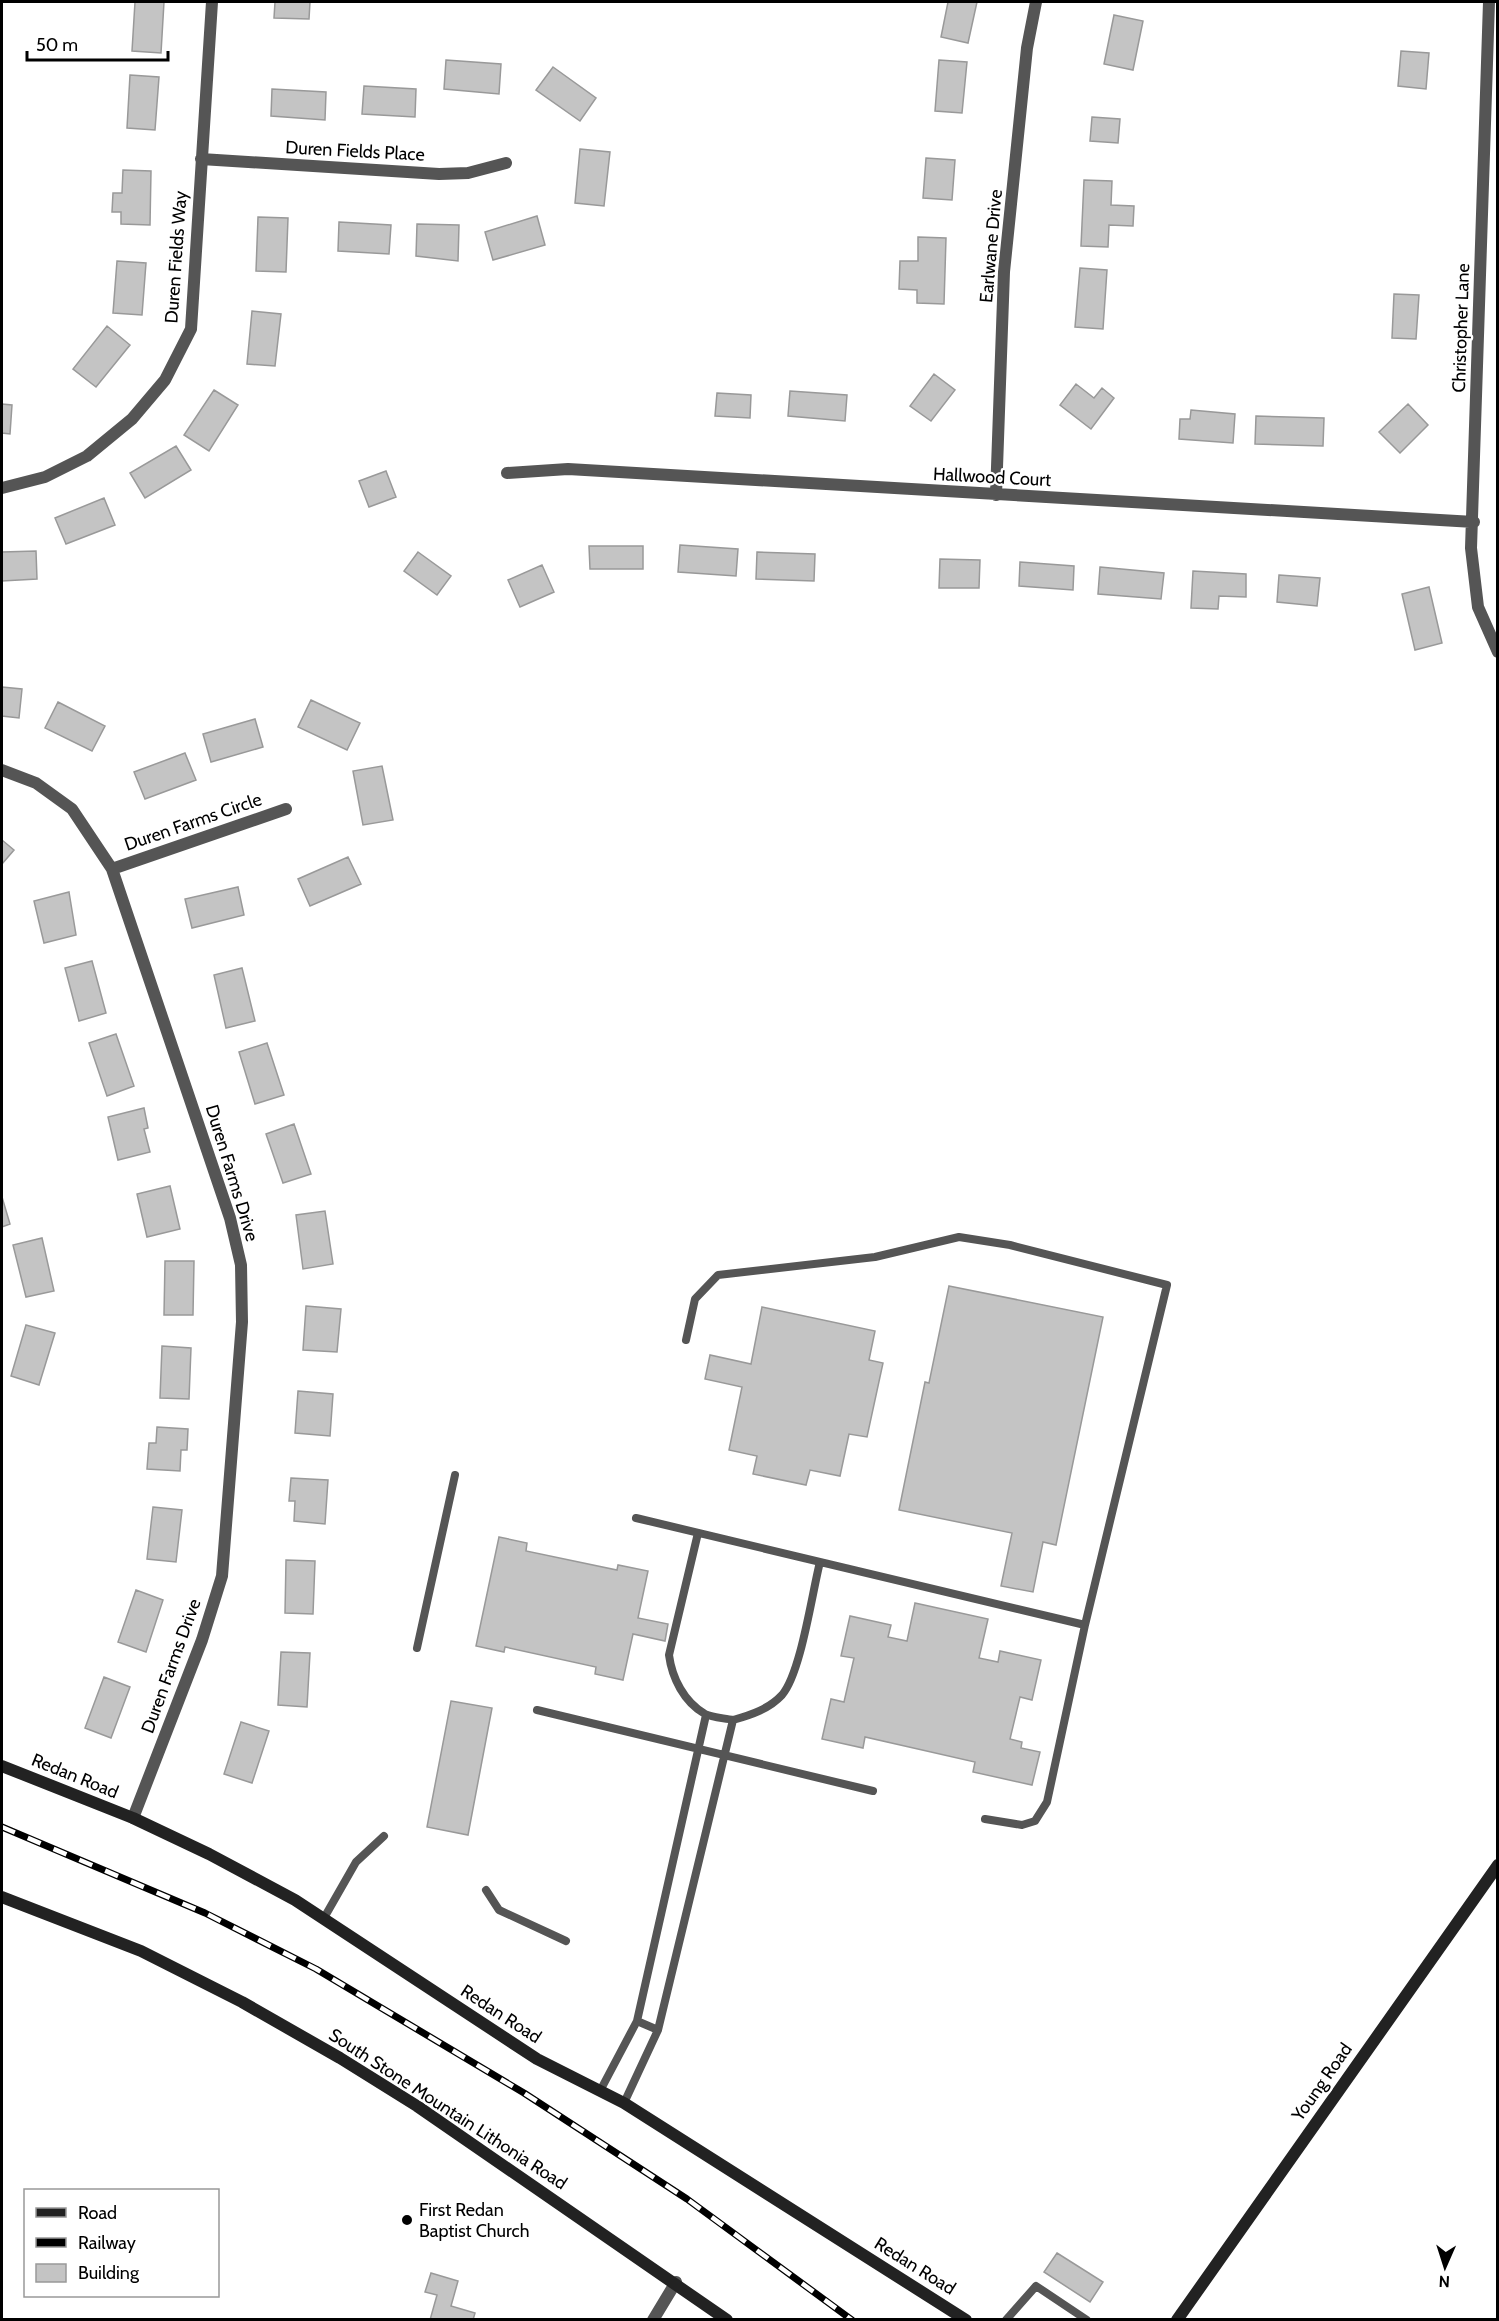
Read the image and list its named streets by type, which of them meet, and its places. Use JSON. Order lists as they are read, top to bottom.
{
  "streets": {
    "main road": ["Redan Road", "Young Road", "South Stone Mountain Lithonia Road"],
    "street": [
      "Duren Fields Place",
      "Earlwane Drive",
      "Duren Fields Way",
      "Christopher Lane",
      "Hallwood Court",
      "Duren Farms Circle",
      "Duren Farms Drive"
    ]
  },
  "crossings": [
    ["Duren Fields Place", "Duren Fields Way"],
    ["Earlwane Drive", "Hallwood Court"],
    ["Christopher Lane", "Hallwood Court"],
    ["Duren Farms Circle", "Duren Farms Drive"],
    ["Duren Farms Drive", "Redan Road"]
  ],
  "places": ["First Redan Baptist Church"],
  "legend": ["Road", "Railway", "Building"],
  "scale_bar": "50 m",
  "north": "bottom"
}
